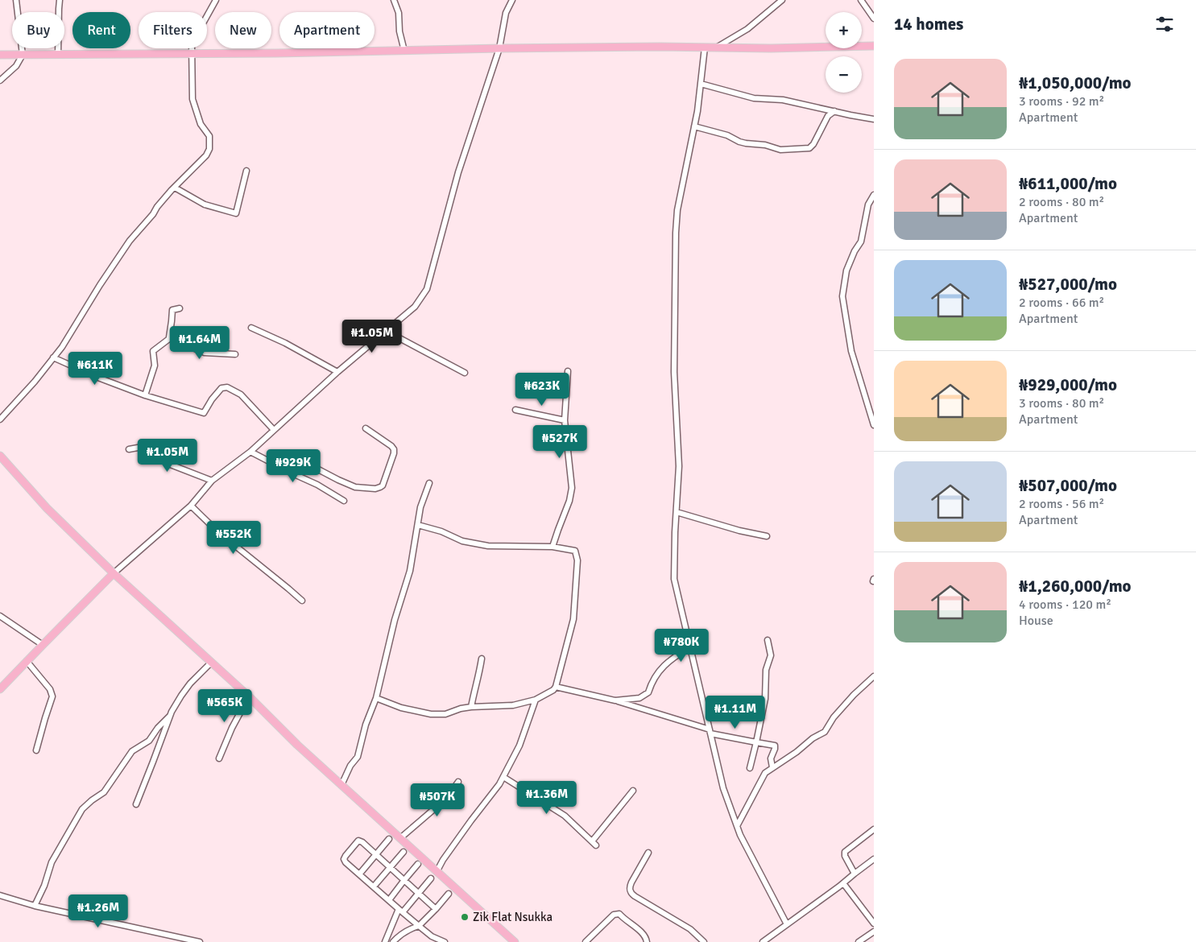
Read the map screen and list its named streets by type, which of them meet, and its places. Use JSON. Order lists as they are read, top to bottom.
{
  "places": ["Zik Flat Nsukka"],
  "page": {
    "heading": "14 homes",
    "map_buttons": ["+", "−"],
    "chip": [
      "Buy",
      "Rent",
      "Filters",
      "New",
      "Apartment"
    ],
    "list": [
      {
        "name": "₦1,050,000/mo",
        "note": "3 rooms · 92 m² · Apartment"
      },
      {
        "name": "₦611,000/mo",
        "note": "2 rooms · 80 m² · Apartment"
      },
      {
        "name": "₦527,000/mo",
        "note": "2 rooms · 66 m² · Apartment"
      },
      {
        "name": "₦929,000/mo",
        "note": "3 rooms · 80 m² · Apartment"
      },
      {
        "name": "₦507,000/mo",
        "note": "2 rooms · 56 m² · Apartment"
      },
      {
        "name": "₦1,260,000/mo",
        "note": "4 rooms · 120 m² · House"
      }
    ],
    "price": [
      "₦1.05M",
      "₦1.64M",
      "₦611K",
      "₦623K",
      "₦527K",
      "₦1.05M",
      "₦929K",
      "₦552K",
      "₦780K",
      "₦565K",
      "₦1.11M",
      "₦1.36M",
      "₦507K",
      "₦1.26M"
    ]
  }
}
